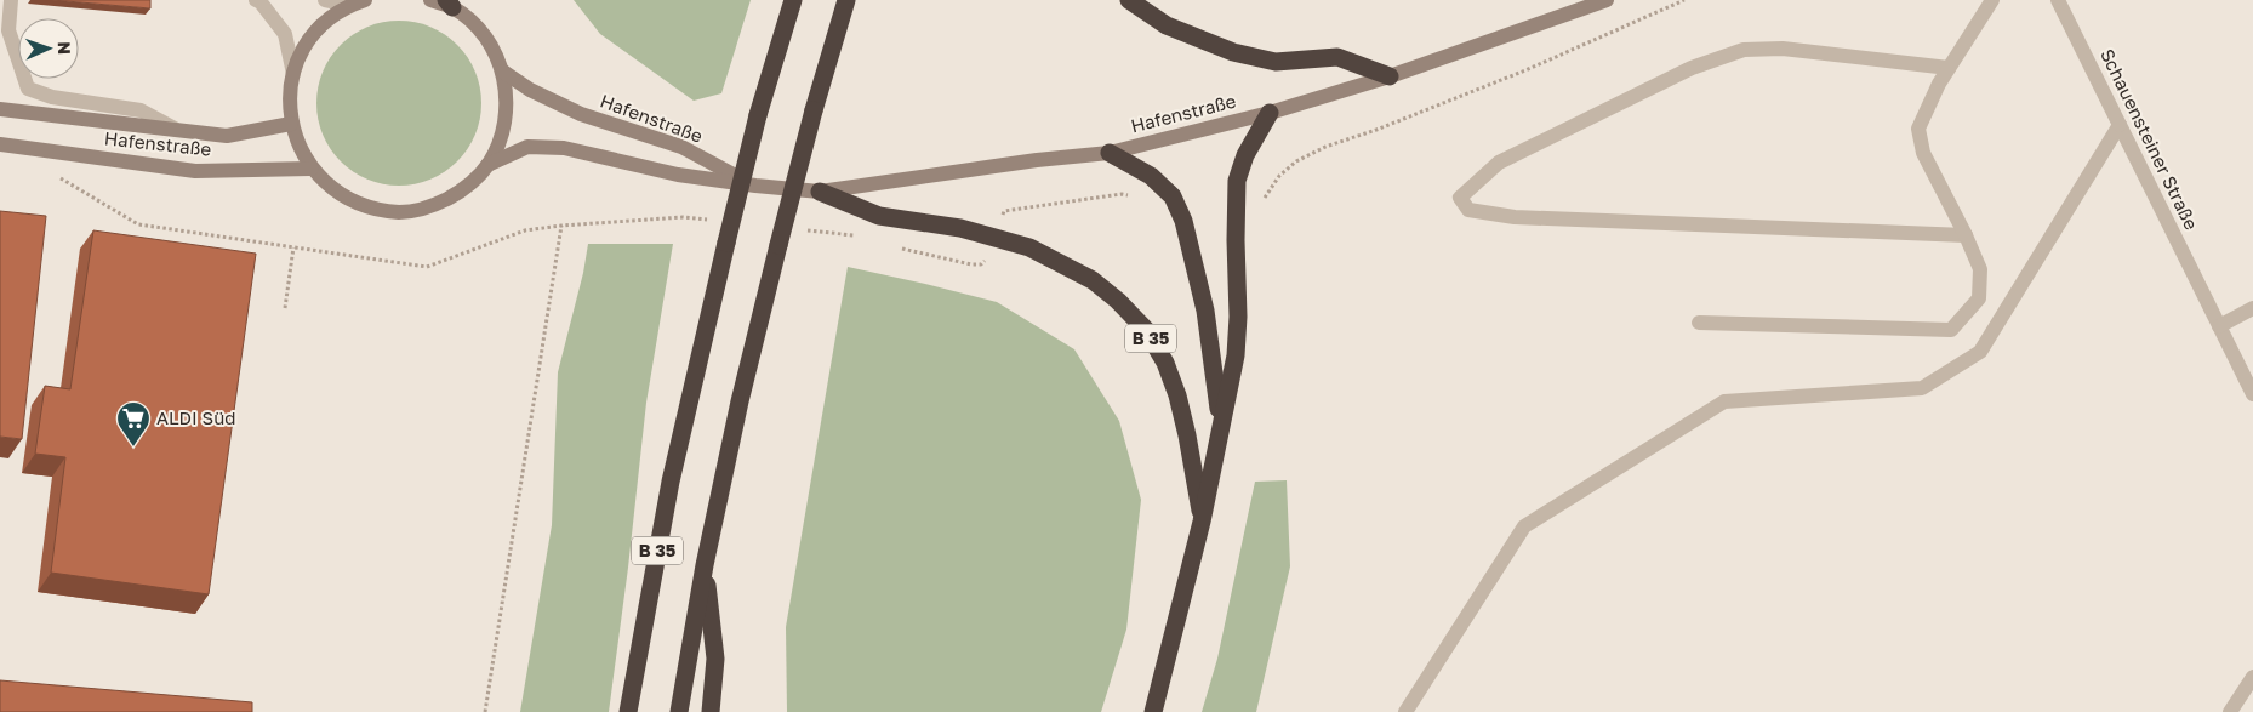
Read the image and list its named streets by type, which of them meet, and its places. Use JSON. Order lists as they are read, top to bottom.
{
  "streets": {
    "highway": ["B 35"],
    "street": ["Hafenstraße", "Schauensteiner Straße"]
  },
  "crossings": [
    ["Hafenstraße", "B 35"]
  ],
  "places": {
    "supermarket": ["ALDI Süd"]
  },
  "north": "right"
}
